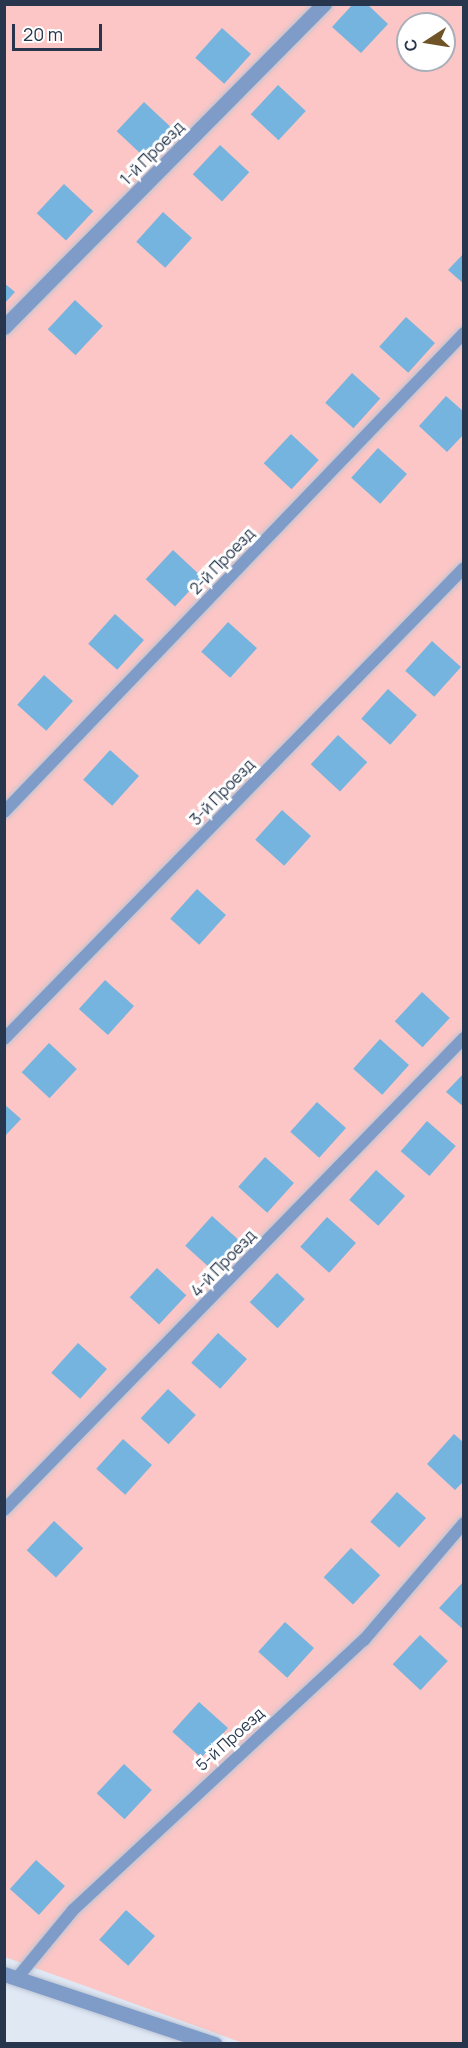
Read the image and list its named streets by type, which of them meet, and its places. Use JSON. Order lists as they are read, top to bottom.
{
  "streets": {
    "street": ["1-й Проезд"],
    "lane": [
      "2-й Проезд",
      "3-й Проезд",
      "4-й Проезд",
      "5-й Проезд"
    ]
  },
  "scale_bar": "20 m",
  "north": "left"
}
